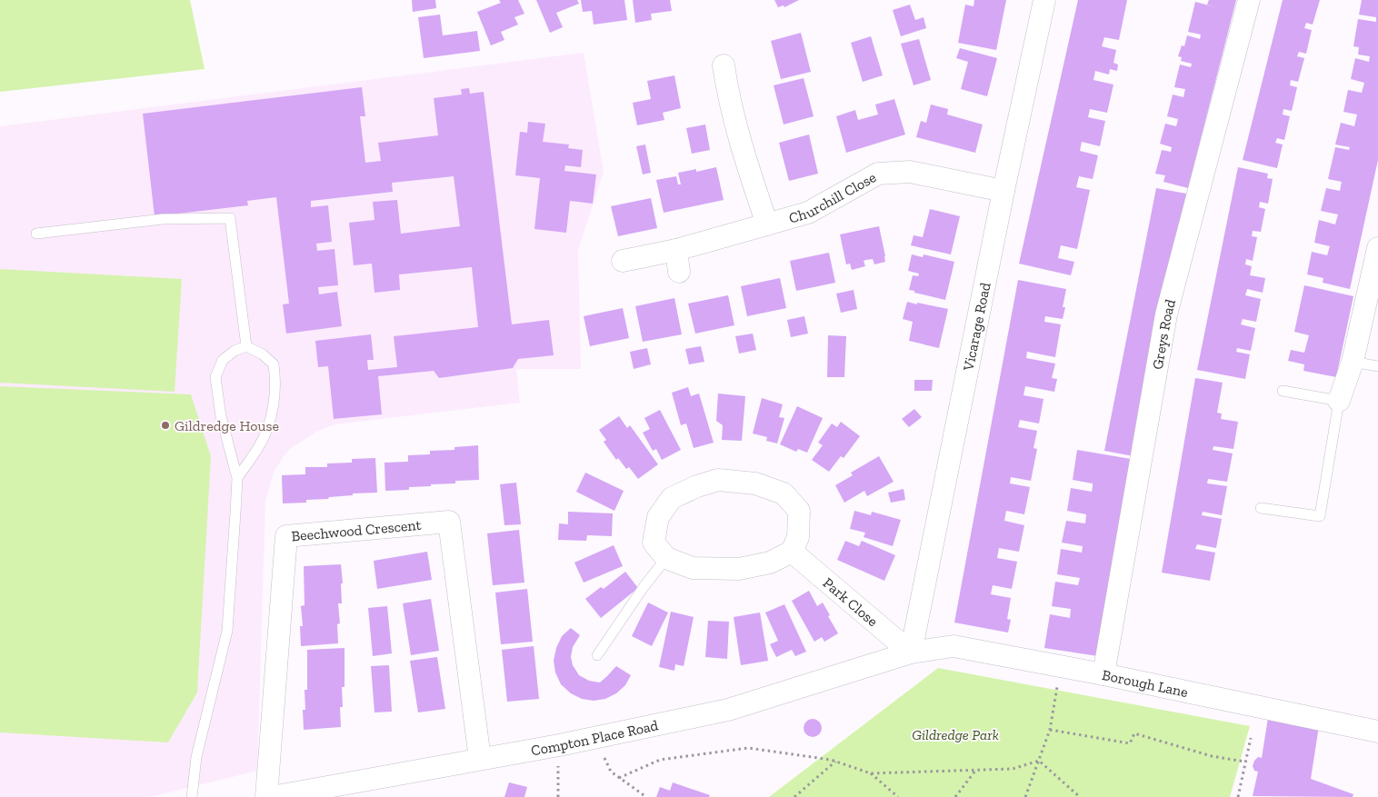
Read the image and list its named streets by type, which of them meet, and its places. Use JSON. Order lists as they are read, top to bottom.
{
  "streets": {
    "street": [
      "Churchill Close",
      "Vicarage Road",
      "Greys Road",
      "Beechwood Crescent",
      "Park Close",
      "Borough Lane",
      "Compton Place Road"
    ]
  },
  "crossings": [
    ["Churchill Close", "Vicarage Road"],
    ["Vicarage Road", "Park Close"],
    ["Vicarage Road", "Borough Lane"],
    ["Vicarage Road", "Compton Place Road"],
    ["Greys Road", "Borough Lane"],
    ["Beechwood Crescent", "Compton Place Road"],
    ["Park Close", "Borough Lane"],
    ["Park Close", "Compton Place Road"],
    ["Borough Lane", "Compton Place Road"]
  ],
  "parks": ["Gildredge Park"],
  "places": ["Gildredge House"]
}
